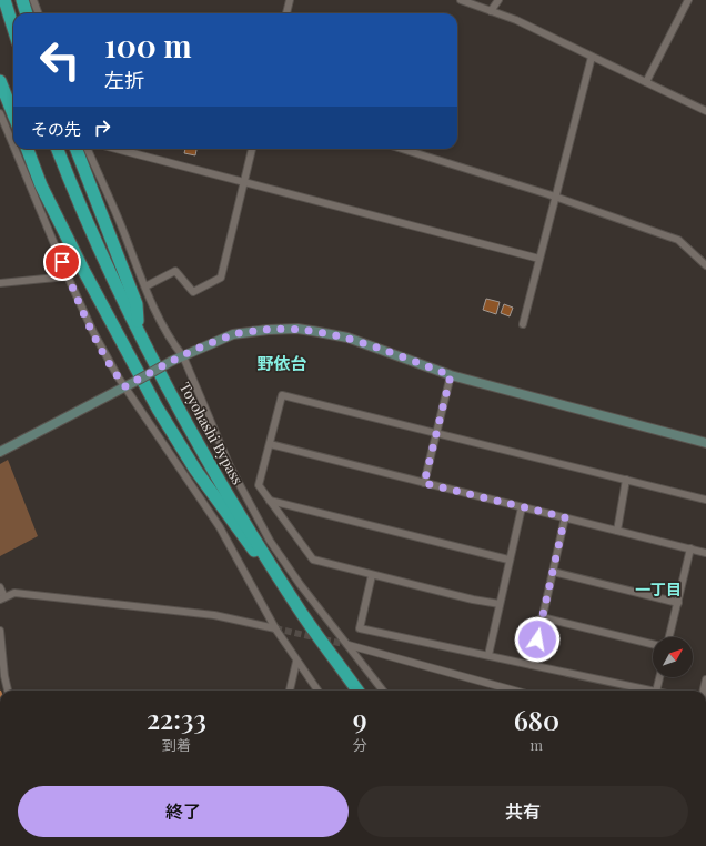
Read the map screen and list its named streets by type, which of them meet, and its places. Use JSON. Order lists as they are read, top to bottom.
{
  "streets": {
    "highway": ["Toyohashi Bypass"]
  },
  "districts": ["野依台", "一丁目"],
  "north": "top right",
  "page": {
    "turn": ["100 m", "左折"],
    "then": "その先",
    "eta": [
      "22:33",
      "到着",
      "9",
      "分",
      "680",
      "m"
    ],
    "buttons": ["終了", "共有"]
  }
}
